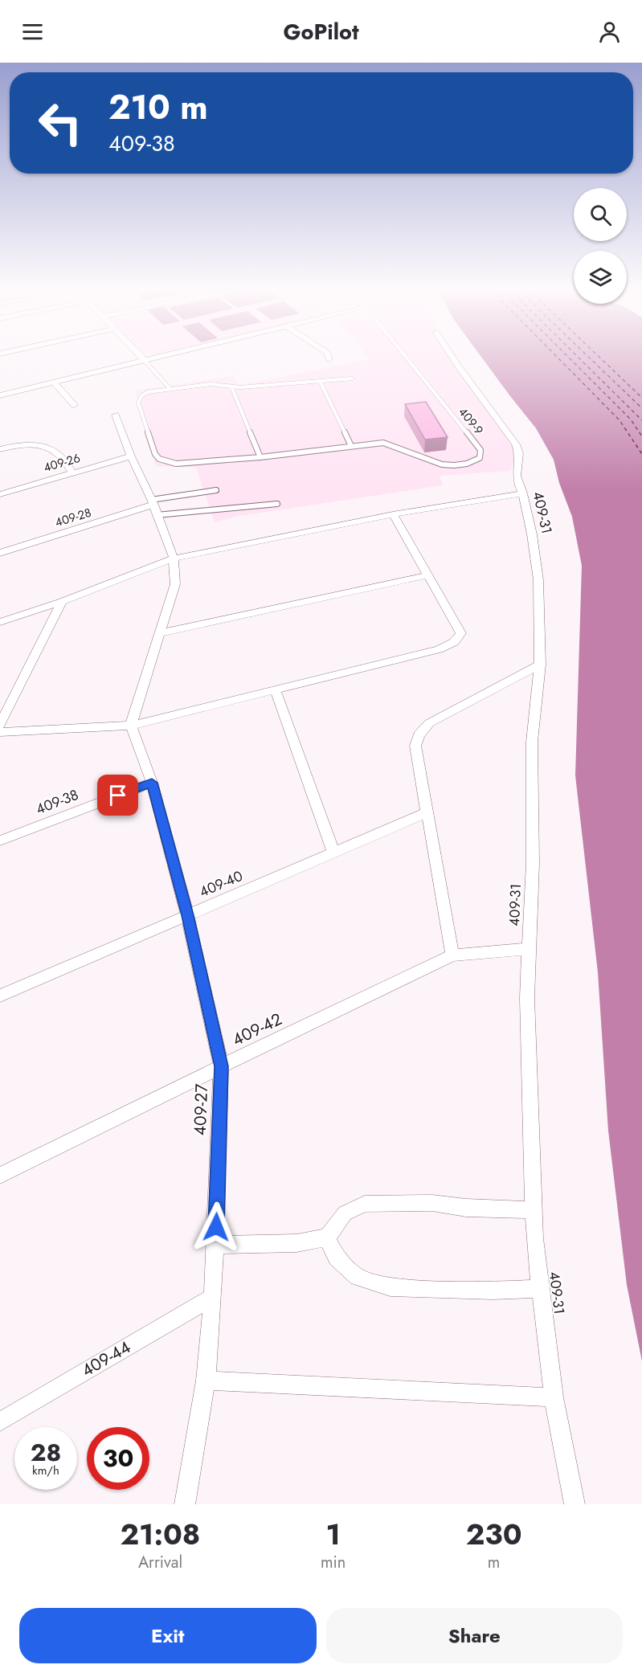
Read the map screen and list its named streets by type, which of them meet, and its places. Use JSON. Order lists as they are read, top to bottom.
{
  "streets": {
    "street": [
      "409-26",
      "409-31",
      "409-28",
      "409-38",
      "409-40",
      "409-42",
      "409-27",
      "409-44"
    ],
    "lane": ["409-9"]
  },
  "crossings": [
    ["409-38", "409-27"],
    ["409-40", "409-27"],
    ["409-42", "409-27"],
    ["409-27", "409-44"]
  ],
  "page": {
    "header": "GoPilot",
    "turn": ["210 m", "409-38"],
    "speed": "28 km/h",
    "limit": "30",
    "eta": [
      "21:08",
      "Arrival",
      "1",
      "min",
      "230",
      "m"
    ],
    "buttons": ["Exit", "Share"]
  }
}
